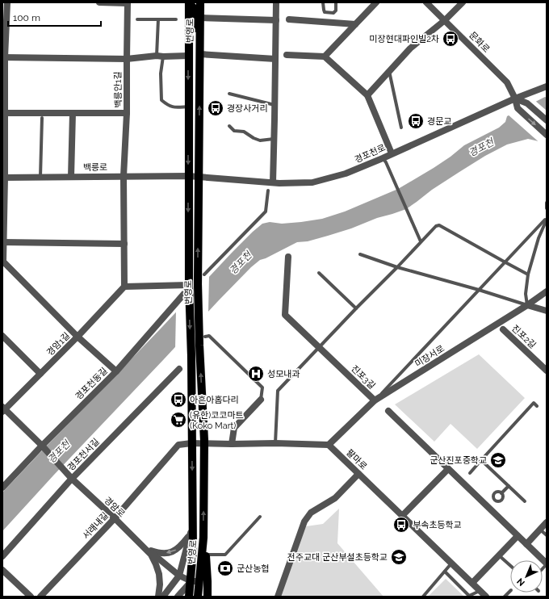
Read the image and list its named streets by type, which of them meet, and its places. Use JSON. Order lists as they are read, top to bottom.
{
  "streets": {
    "main road": ["번영로"],
    "street": [
      "문화로",
      "백릉안1길",
      "경포천로",
      "백릉로",
      "진포2길",
      "경암1길",
      "미장서로",
      "진포3길",
      "경포천동길",
      "경포천서길",
      "팔마로",
      "경암로",
      "서래내길"
    ]
  },
  "crossings": [
    ["번영로", "경포천로"],
    ["번영로", "백릉로"],
    ["번영로", "경포천동길"],
    ["번영로", "서래내길"],
    ["문화로", "경포천로"],
    ["백릉안1길", "백릉로"],
    ["경포천로", "백릉로"],
    ["미장서로", "진포3길"],
    ["미장서로", "팔마로"],
    ["경포천동길", "경암로"],
    ["경포천서길", "경암로"],
    ["경암로", "서래내길"]
  ],
  "water": ["경포천"],
  "places": {
    "bus stop": [
      "미장현대파인빌2차",
      "경장사거리",
      "경문교",
      "아흔아홉다리",
      "부속초등학교"
    ],
    "hospital": ["성모내과"],
    "supermarket": ["(유한)코코마트 (Koko Mart)"],
    "school or university": ["군산진포중학교", "전주교대 군산부설초등학교"],
    "bank": ["군산농협"]
  },
  "scale_bar": "100 m",
  "north": "bottom left"
}
